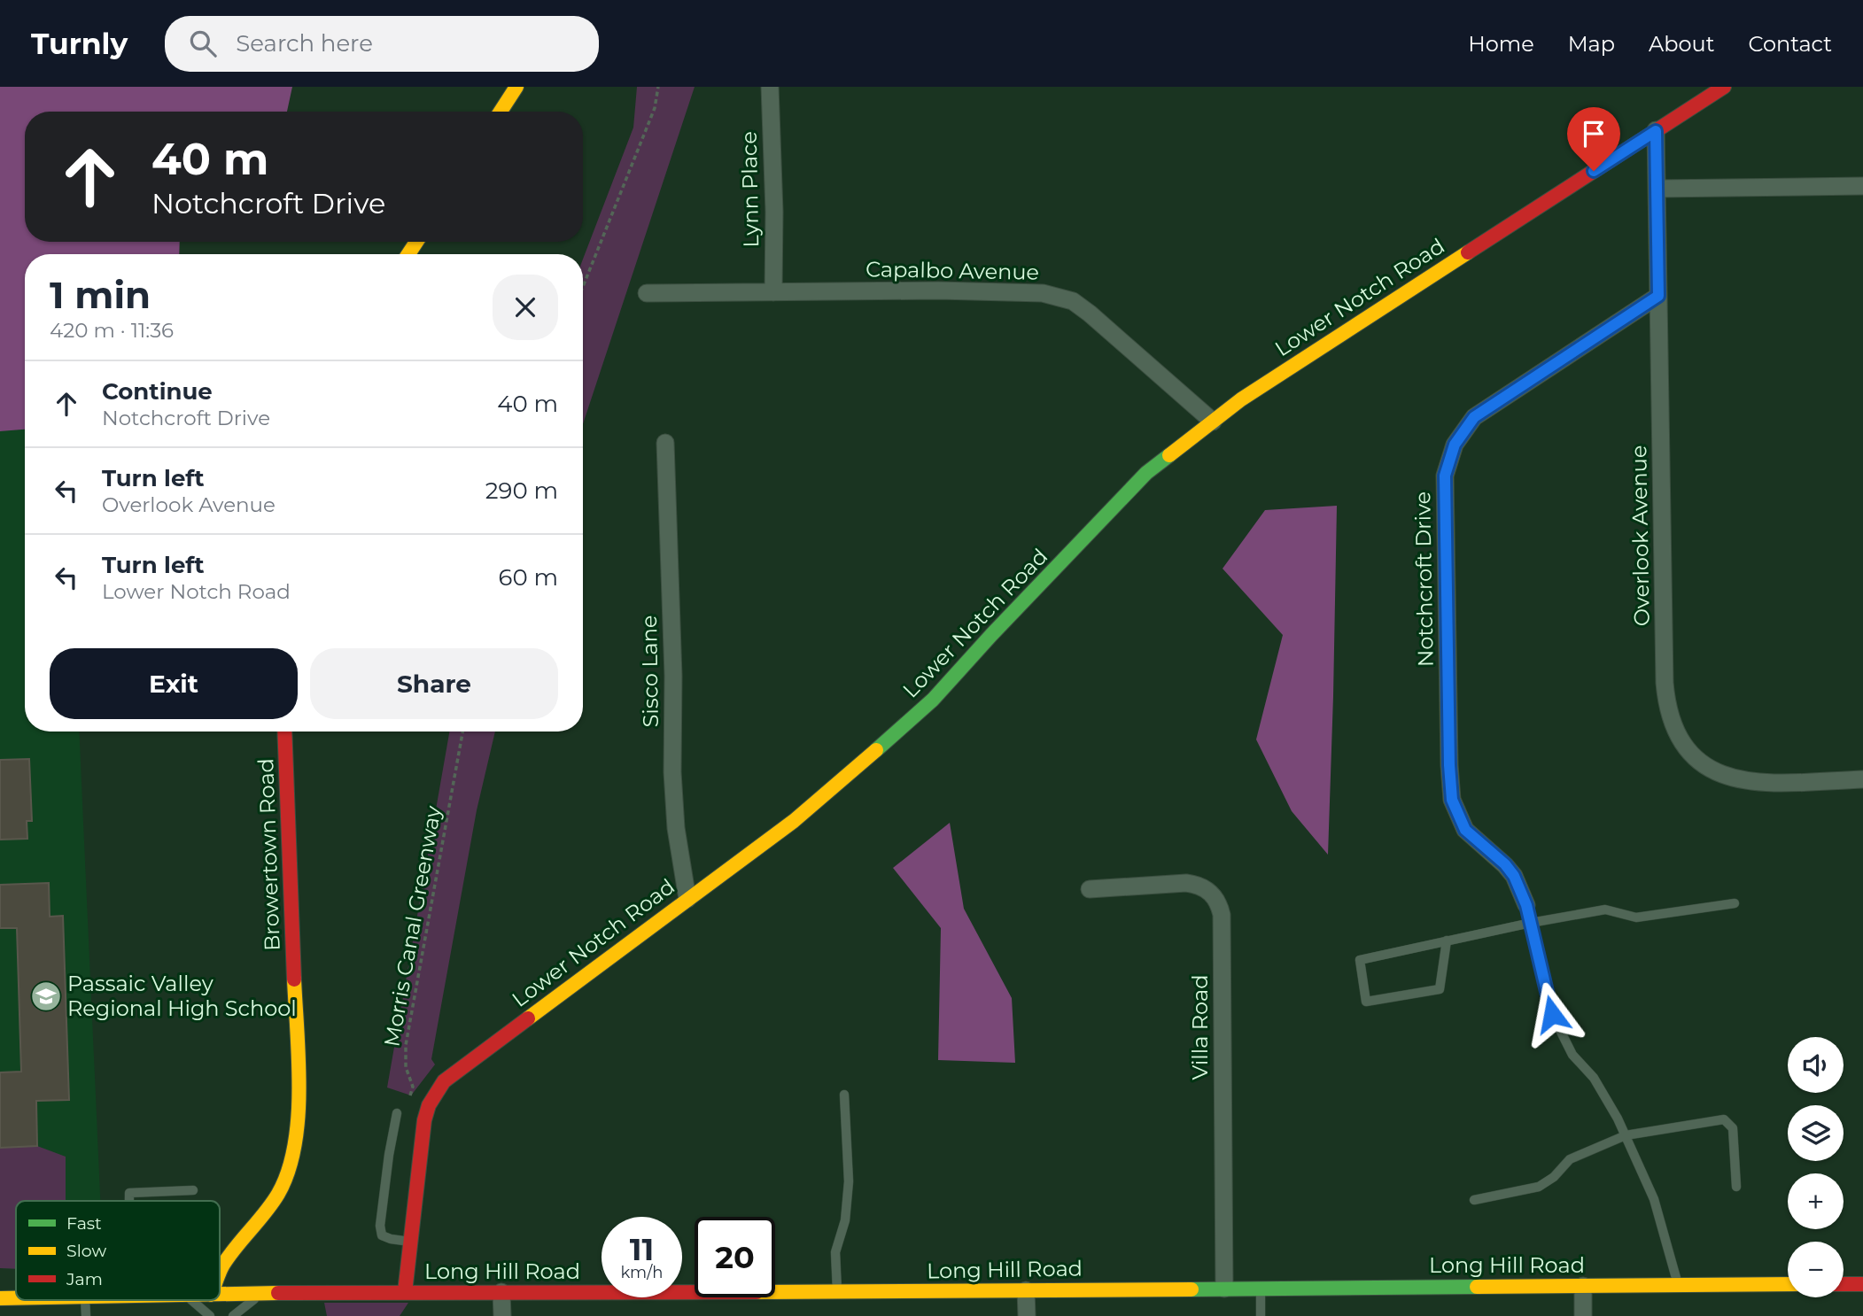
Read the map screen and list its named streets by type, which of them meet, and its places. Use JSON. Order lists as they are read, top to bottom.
{
  "streets": {
    "street": [
      "Lynn Place",
      "Capalbo Avenue",
      "Lower Notch Road",
      "Overlook Avenue",
      "Notchcroft Drive",
      "Sisco Lane",
      "Browertown Road",
      "Villa Road",
      "Long Hill Road"
    ],
    "path": ["Morris Canal Greenway"]
  },
  "crossings": [
    ["Lynn Place", "Capalbo Avenue"],
    ["Capalbo Avenue", "Lower Notch Road"],
    ["Lower Notch Road", "Overlook Avenue"],
    ["Lower Notch Road", "Sisco Lane"],
    ["Lower Notch Road", "Long Hill Road"],
    ["Overlook Avenue", "Notchcroft Drive"],
    ["Villa Road", "Long Hill Road"]
  ],
  "places": {
    "school or university": ["Passaic Valley Regional High School"]
  },
  "legend": ["Fast", "Slow", "Jam"],
  "page": {
    "header": "Turnly",
    "search": "Search here",
    "nav": [
      "Home",
      "Map",
      "About",
      "Contact"
    ],
    "turn": ["40 m", "Notchcroft Drive"],
    "heading": ["1 min", "420 m · 11:36"],
    "list": [
      {
        "name": "Continue",
        "note": "Notchcroft Drive",
        "value": "40 m"
      },
      {
        "name": "Turn left",
        "note": "Overlook Avenue",
        "value": "290 m"
      },
      {
        "name": "Turn left",
        "note": "Lower Notch Road",
        "value": "60 m"
      }
    ],
    "buttons": ["Exit", "Share"],
    "map_buttons": ["+", "−"],
    "speed": "11 km/h",
    "limit": "20"
  }
}
